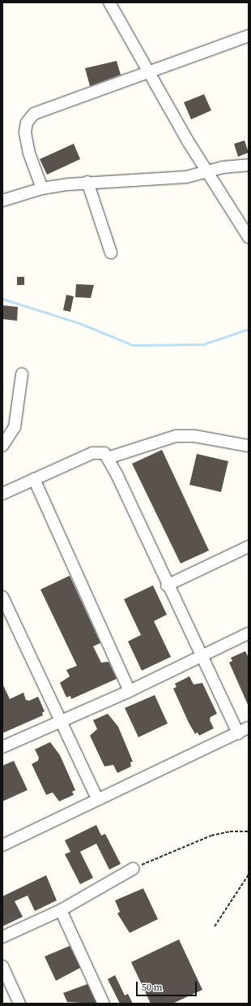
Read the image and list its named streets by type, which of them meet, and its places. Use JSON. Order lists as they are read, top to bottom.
{
  "scale_bar": "50 m"
}
